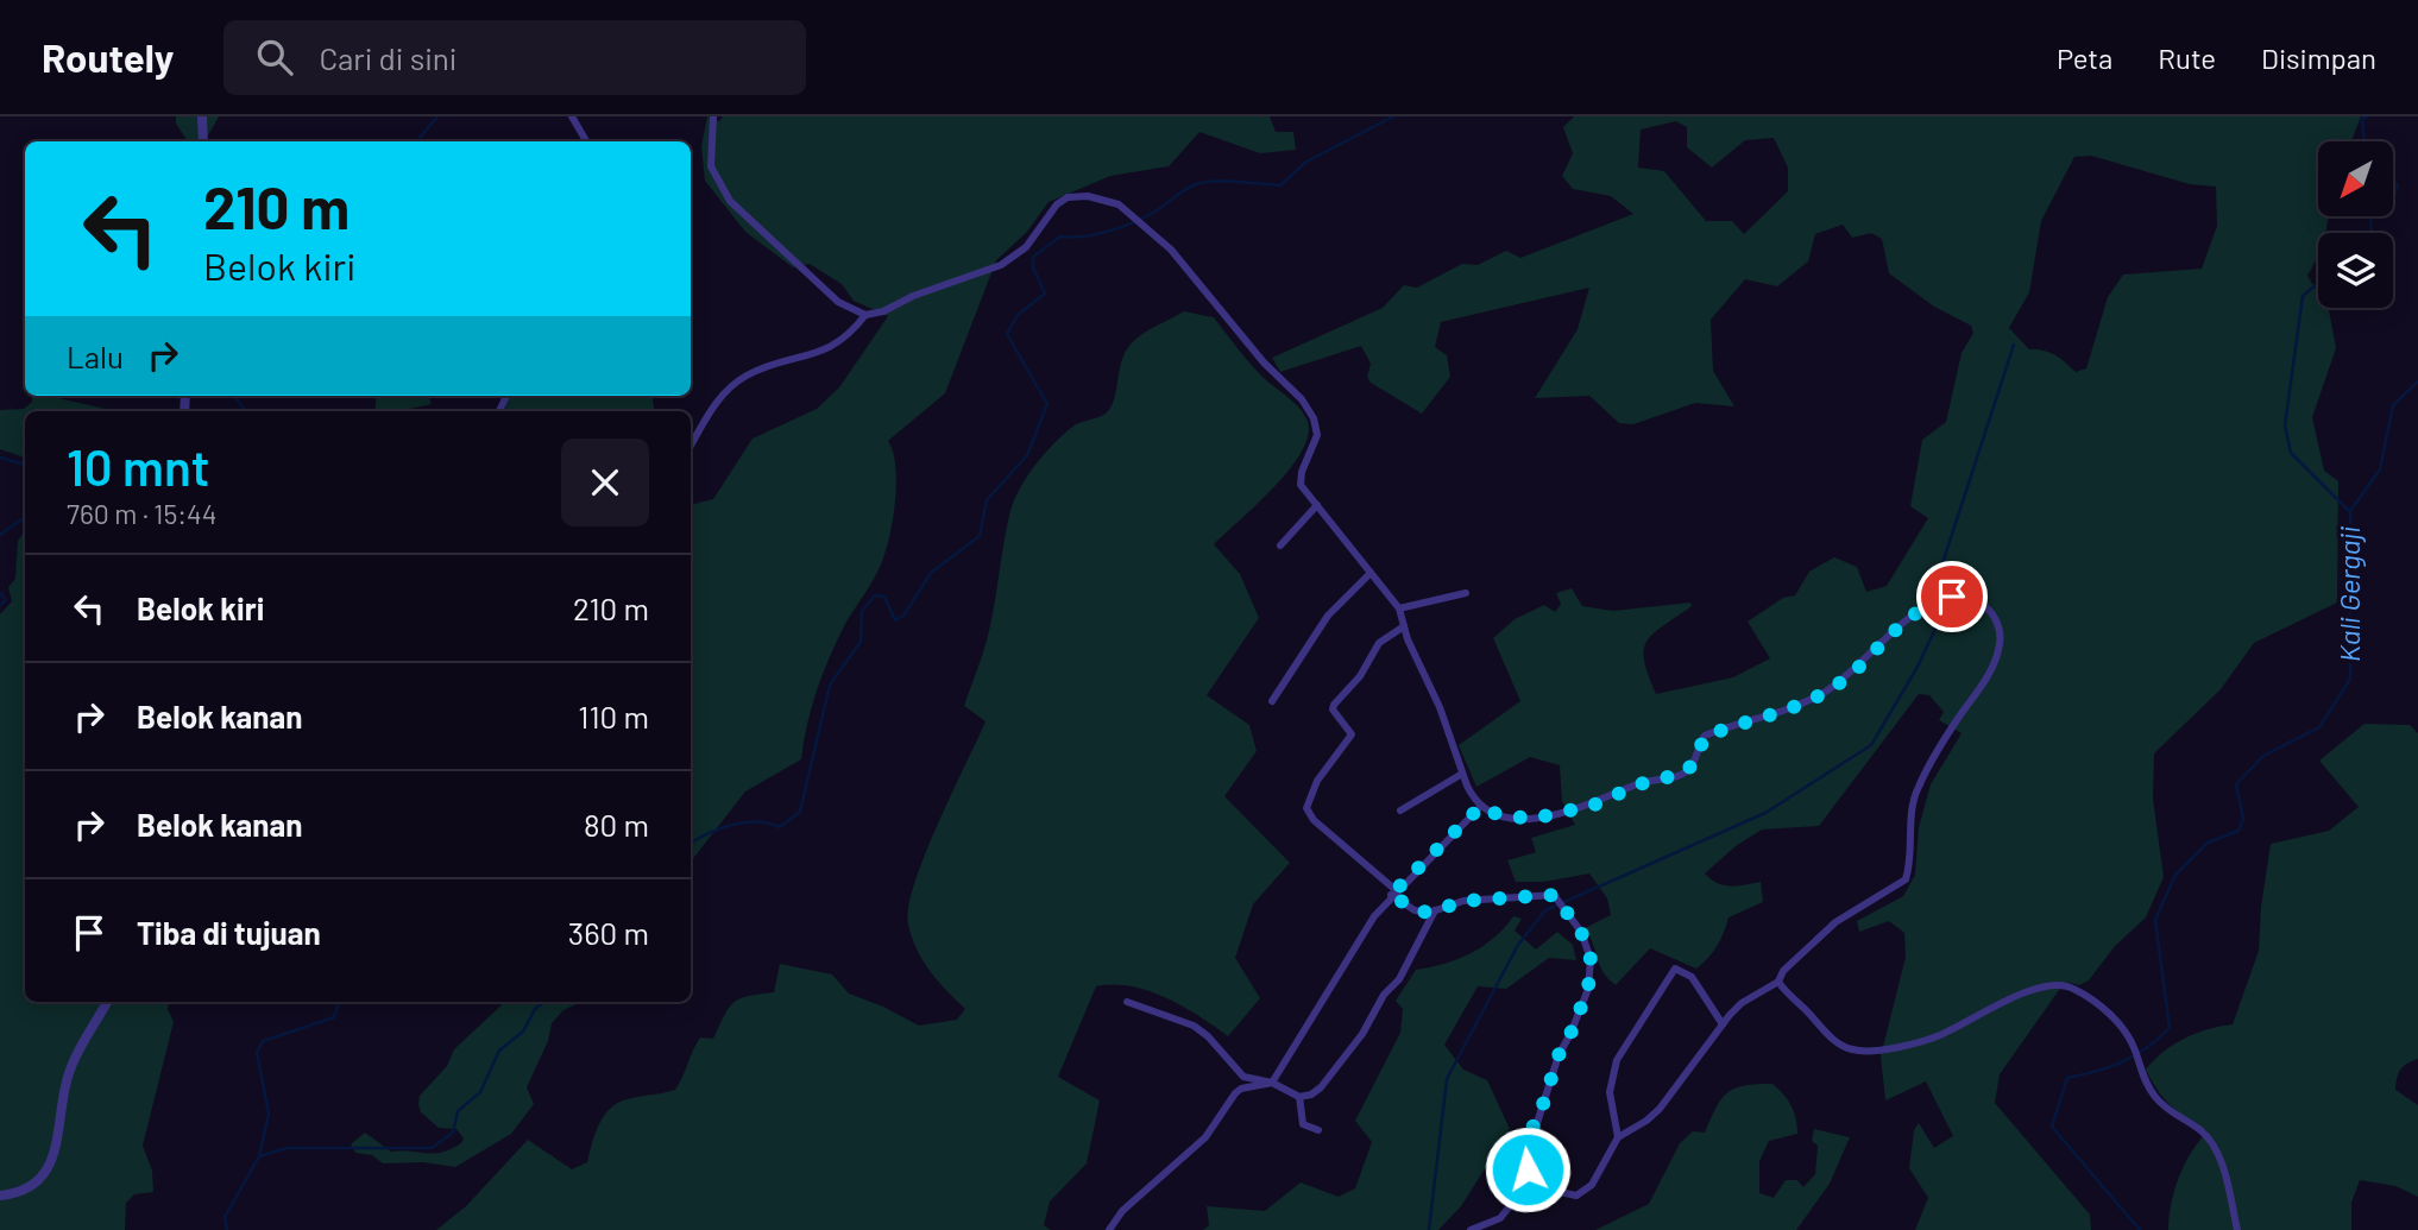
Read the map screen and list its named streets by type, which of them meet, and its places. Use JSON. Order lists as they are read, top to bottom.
{
  "water": ["Kali Gergaji"],
  "north": "bottom left",
  "page": {
    "header": "Routely",
    "search": "Cari di sini",
    "nav": ["Peta", "Rute", "Disimpan"],
    "turn": ["210 m", "Belok kiri"],
    "then": "Lalu",
    "heading": ["10 mnt", "760 m · 15:44"],
    "list": [
      {
        "name": "Belok kiri",
        "value": "210 m"
      },
      {
        "name": "Belok kanan",
        "value": "110 m"
      },
      {
        "name": "Belok kanan",
        "value": "80 m"
      },
      {
        "name": "Tiba di tujuan",
        "value": "360 m"
      }
    ]
  }
}
